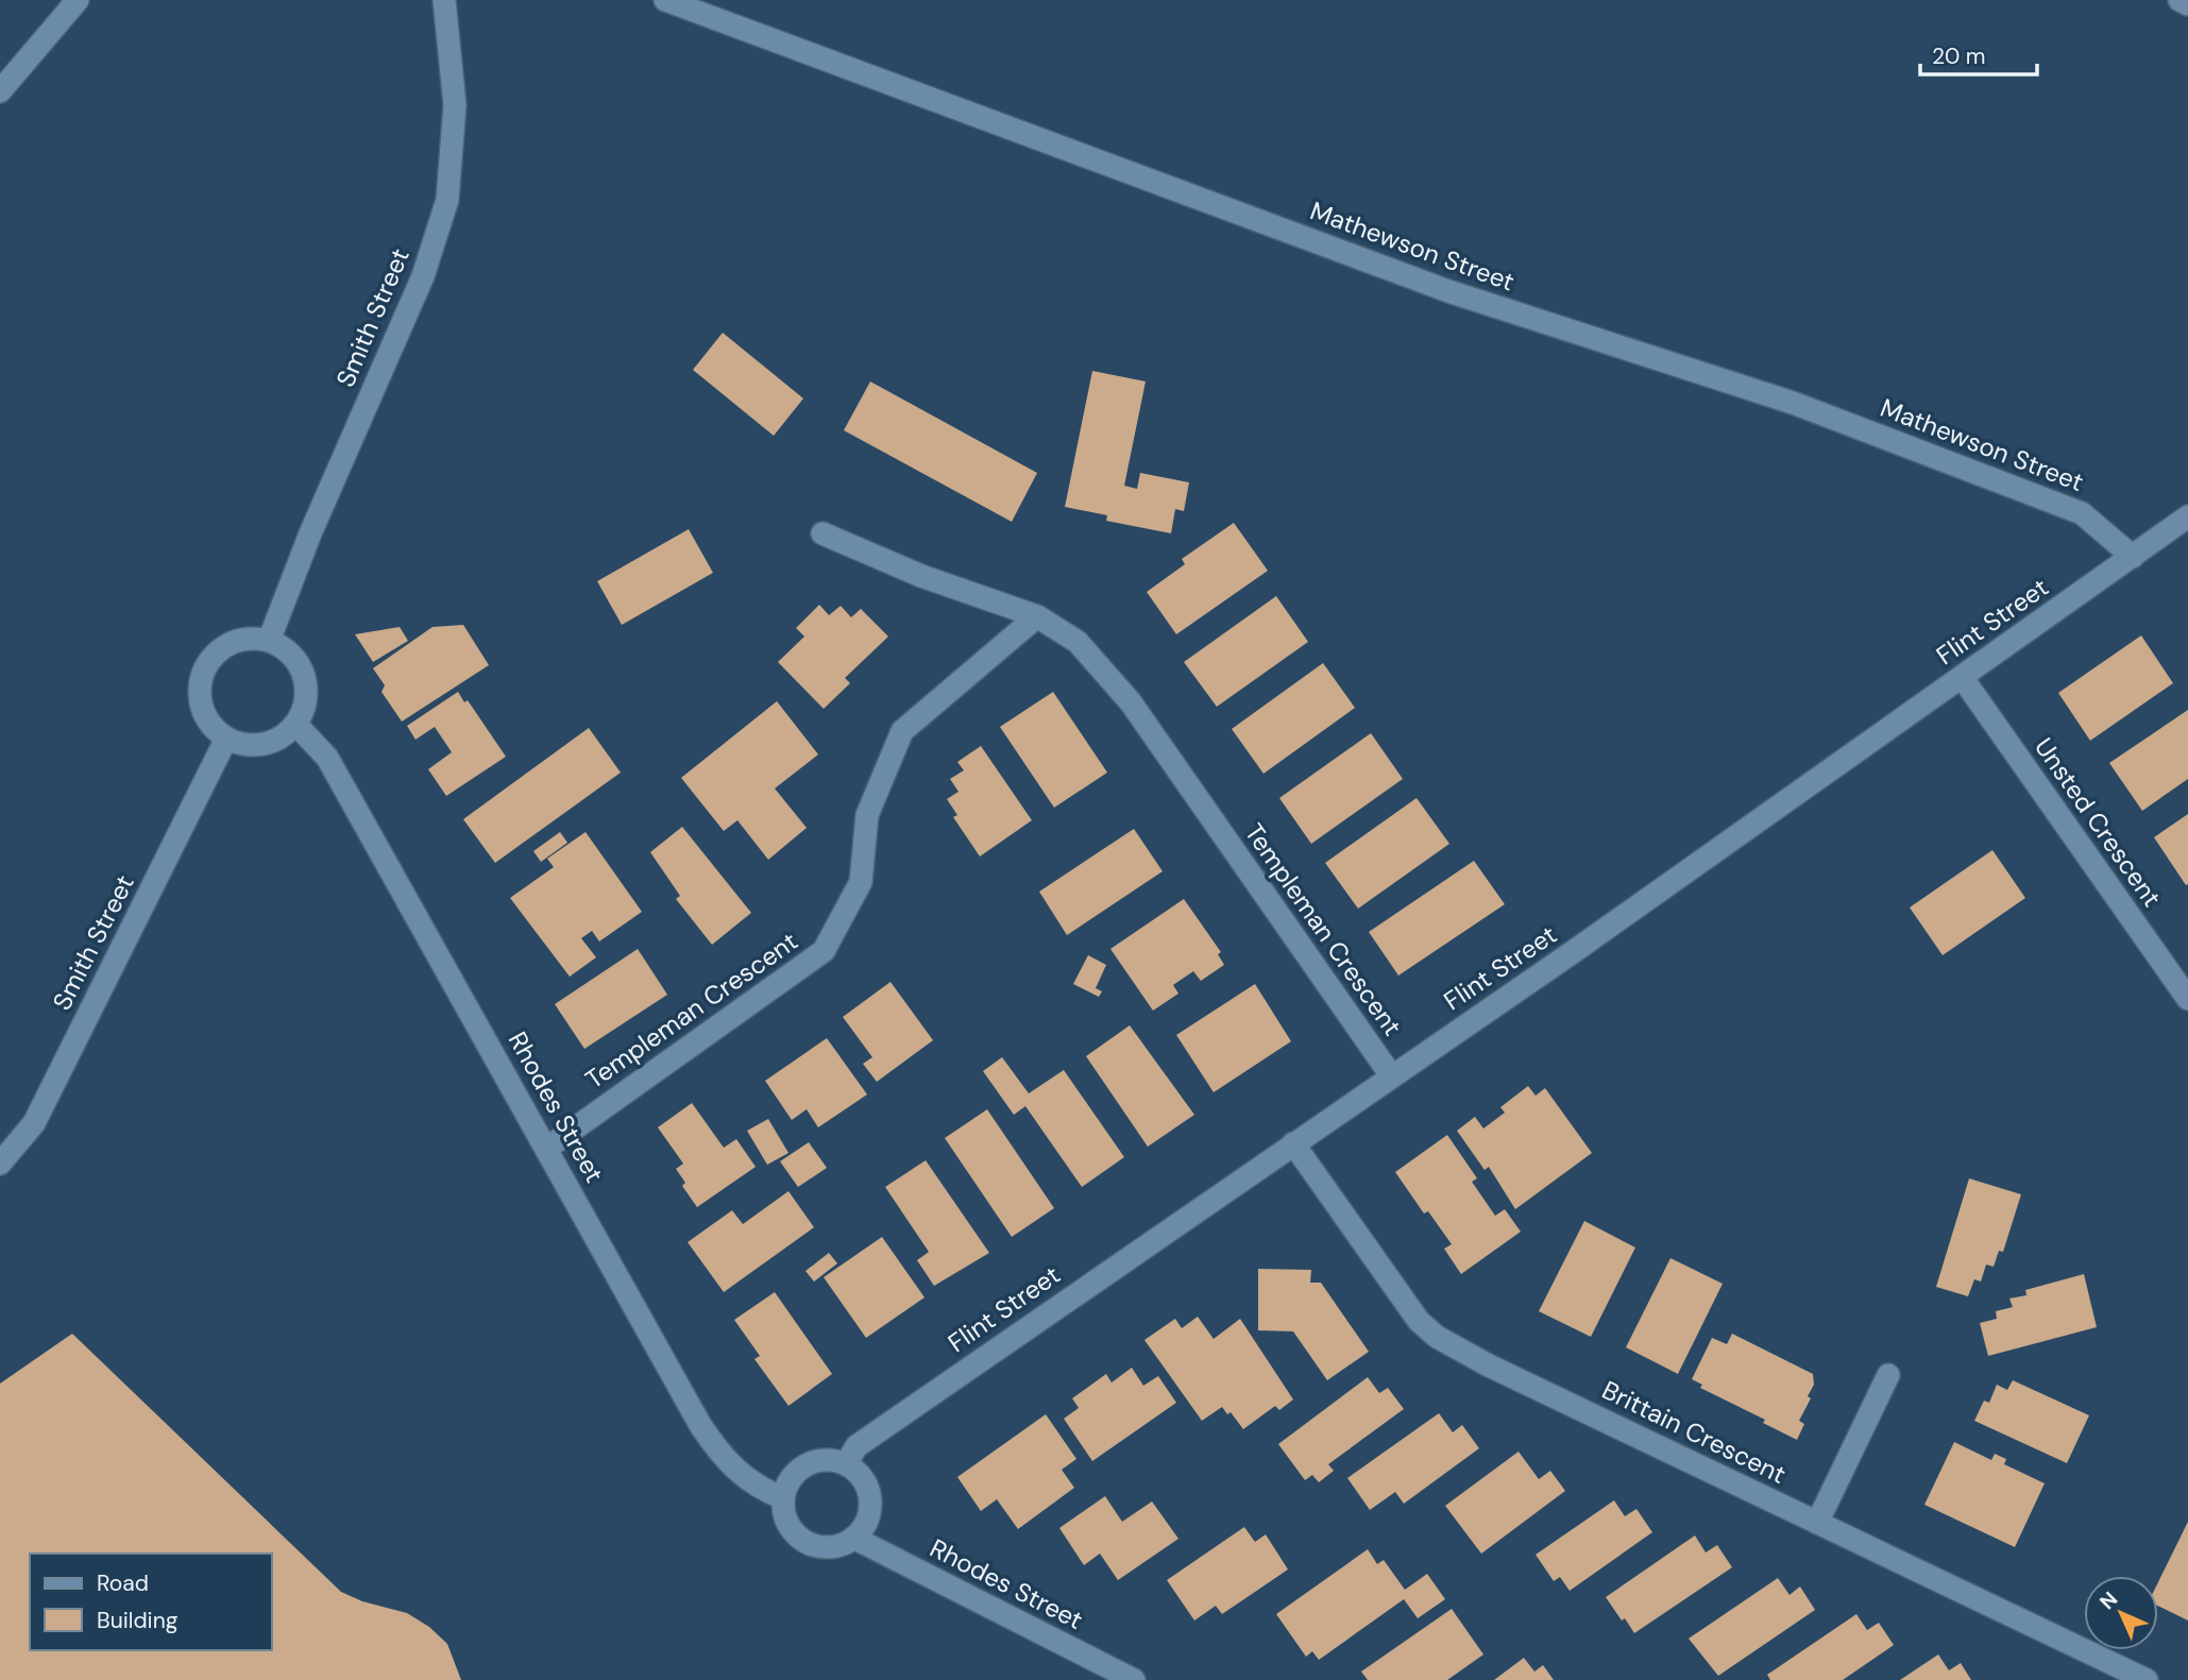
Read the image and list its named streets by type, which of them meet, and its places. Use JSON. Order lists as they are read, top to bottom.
{
  "streets": {
    "street": [
      "Mathewson Street",
      "Smith Street",
      "Flint Street",
      "Unsted Crescent",
      "Templeman Crescent",
      "Rhodes Street",
      "Brittain Crescent"
    ]
  },
  "crossings": [
    ["Mathewson Street", "Flint Street"],
    ["Smith Street", "Rhodes Street"],
    ["Flint Street", "Unsted Crescent"],
    ["Flint Street", "Templeman Crescent"],
    ["Flint Street", "Rhodes Street"],
    ["Flint Street", "Brittain Crescent"],
    ["Templeman Crescent", "Rhodes Street"]
  ],
  "legend": ["Road", "Building"],
  "scale_bar": "20 m",
  "north": "top left"
}
